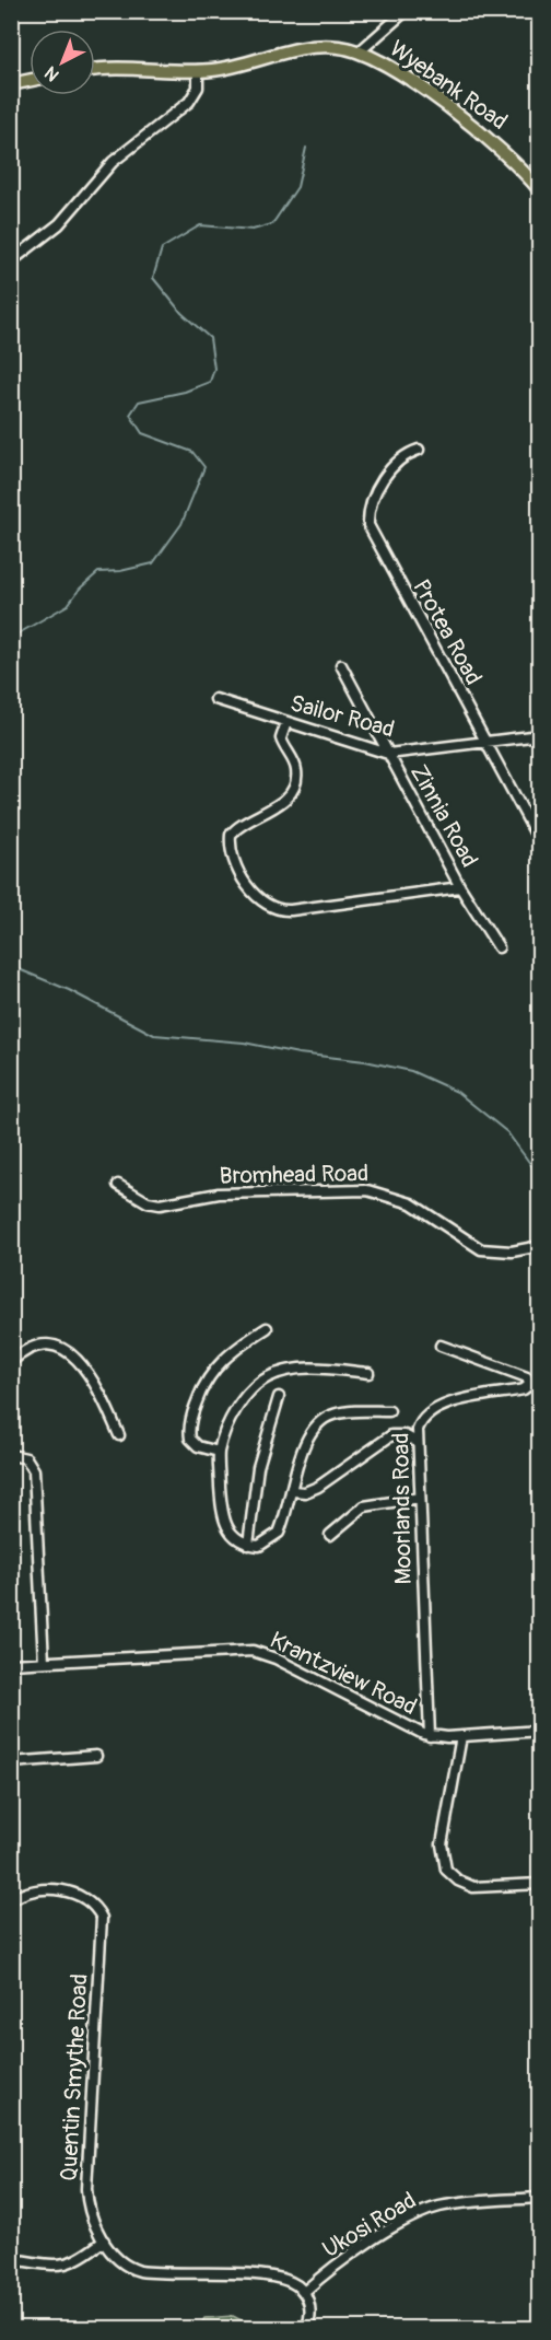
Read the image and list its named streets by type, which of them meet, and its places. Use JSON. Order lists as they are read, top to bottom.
{
  "streets": {
    "main road": ["Wyebank Road"],
    "street": [
      "Protea Road",
      "Sailor Road",
      "Zinnia Road",
      "Bromhead Road",
      "Moorlands Road",
      "Krantzview Road",
      "Quentin Smythe Road",
      "Ukosi Road"
    ]
  },
  "crossings": [
    ["Protea Road", "Sailor Road"],
    ["Sailor Road", "Zinnia Road"],
    ["Moorlands Road", "Krantzview Road"],
    ["Quentin Smythe Road", "Ukosi Road"]
  ],
  "north": "bottom left"
}
